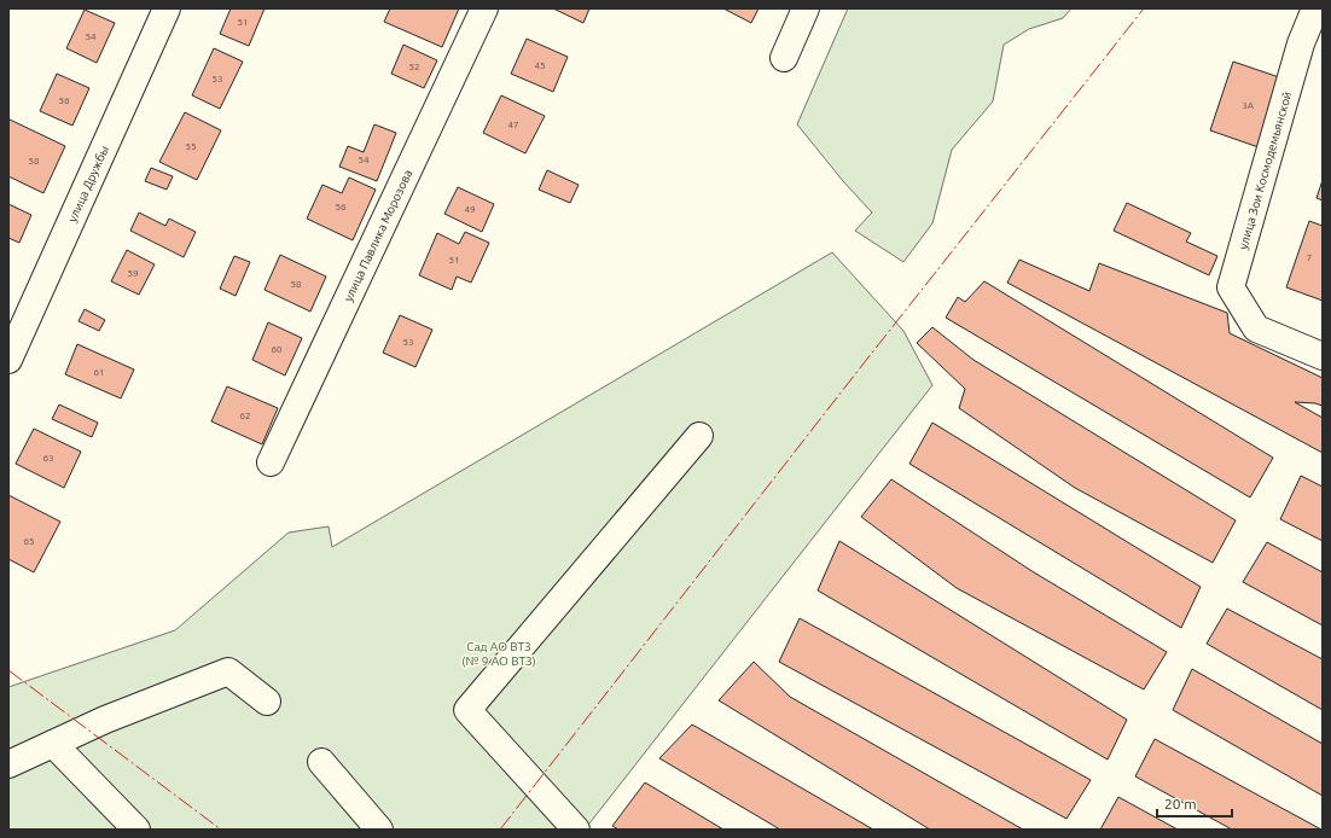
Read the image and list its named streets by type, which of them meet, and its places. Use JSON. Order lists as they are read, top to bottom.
{
  "streets": {
    "street": ["улица Зои Космодемьянской", "улица Дружбы", "улица Павлика Морозова"]
  },
  "parks": ["Сад АО ВТЗ (№ 9 АО ВТЗ)"],
  "house_numbers": [
    "51",
    "54",
    "45",
    "52",
    "53",
    "56",
    "3А",
    "47",
    "55",
    "54",
    "58",
    "56",
    "49",
    "7",
    "51",
    "59",
    "58",
    "53",
    "60",
    "61",
    "62",
    "63",
    "65"
  ],
  "scale_bar": "20 m"
}
